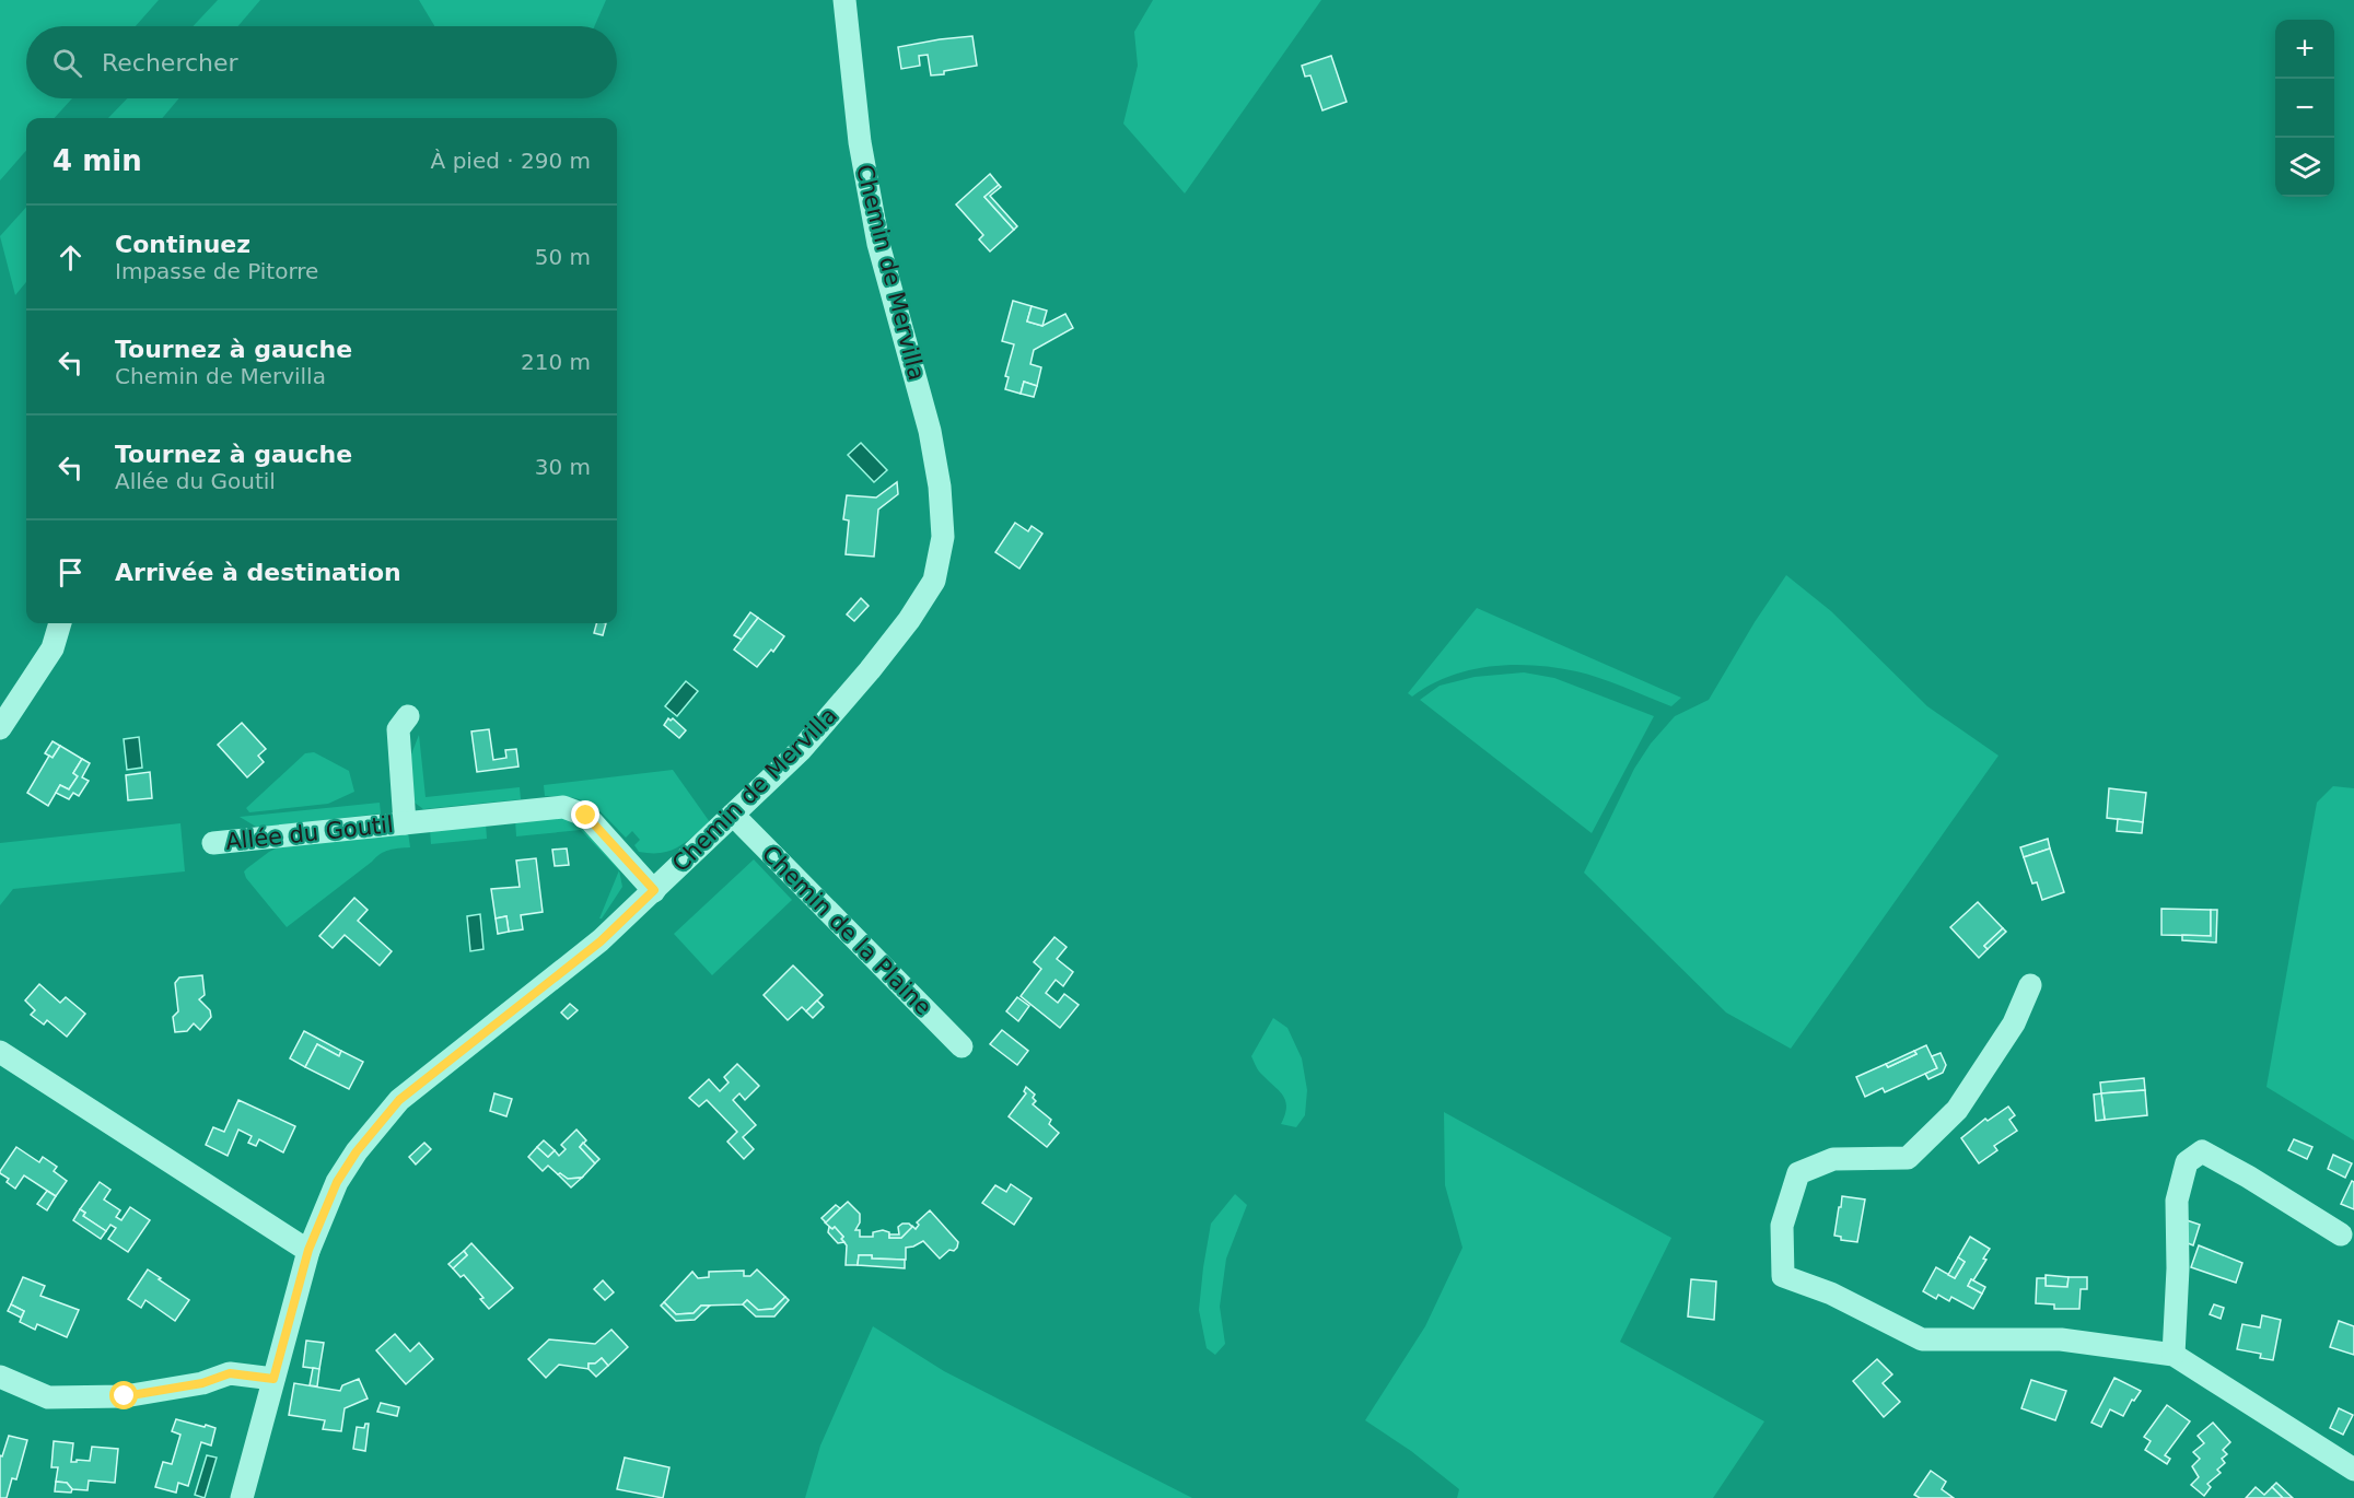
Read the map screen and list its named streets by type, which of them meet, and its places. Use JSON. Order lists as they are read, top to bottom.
{
  "streets": {
    "street": ["Chemin de Mervilla", "Allée du Goutil", "Chemin de la Plaine"]
  },
  "crossings": [
    ["Chemin de Mervilla", "Allée du Goutil"],
    ["Chemin de Mervilla", "Chemin de la Plaine"]
  ],
  "page": {
    "map_buttons": ["+", "−"],
    "search": "Rechercher",
    "heading": ["4 min", "À pied · 290 m"],
    "list": [
      ["Continuez", "Impasse de Pitorre", "50 m"],
      ["Tournez à gauche", "Chemin de Mervilla", "210 m"],
      ["Tournez à gauche", "Allée du Goutil", "30 m"],
      "Arrivée à destination"
    ]
  }
}
